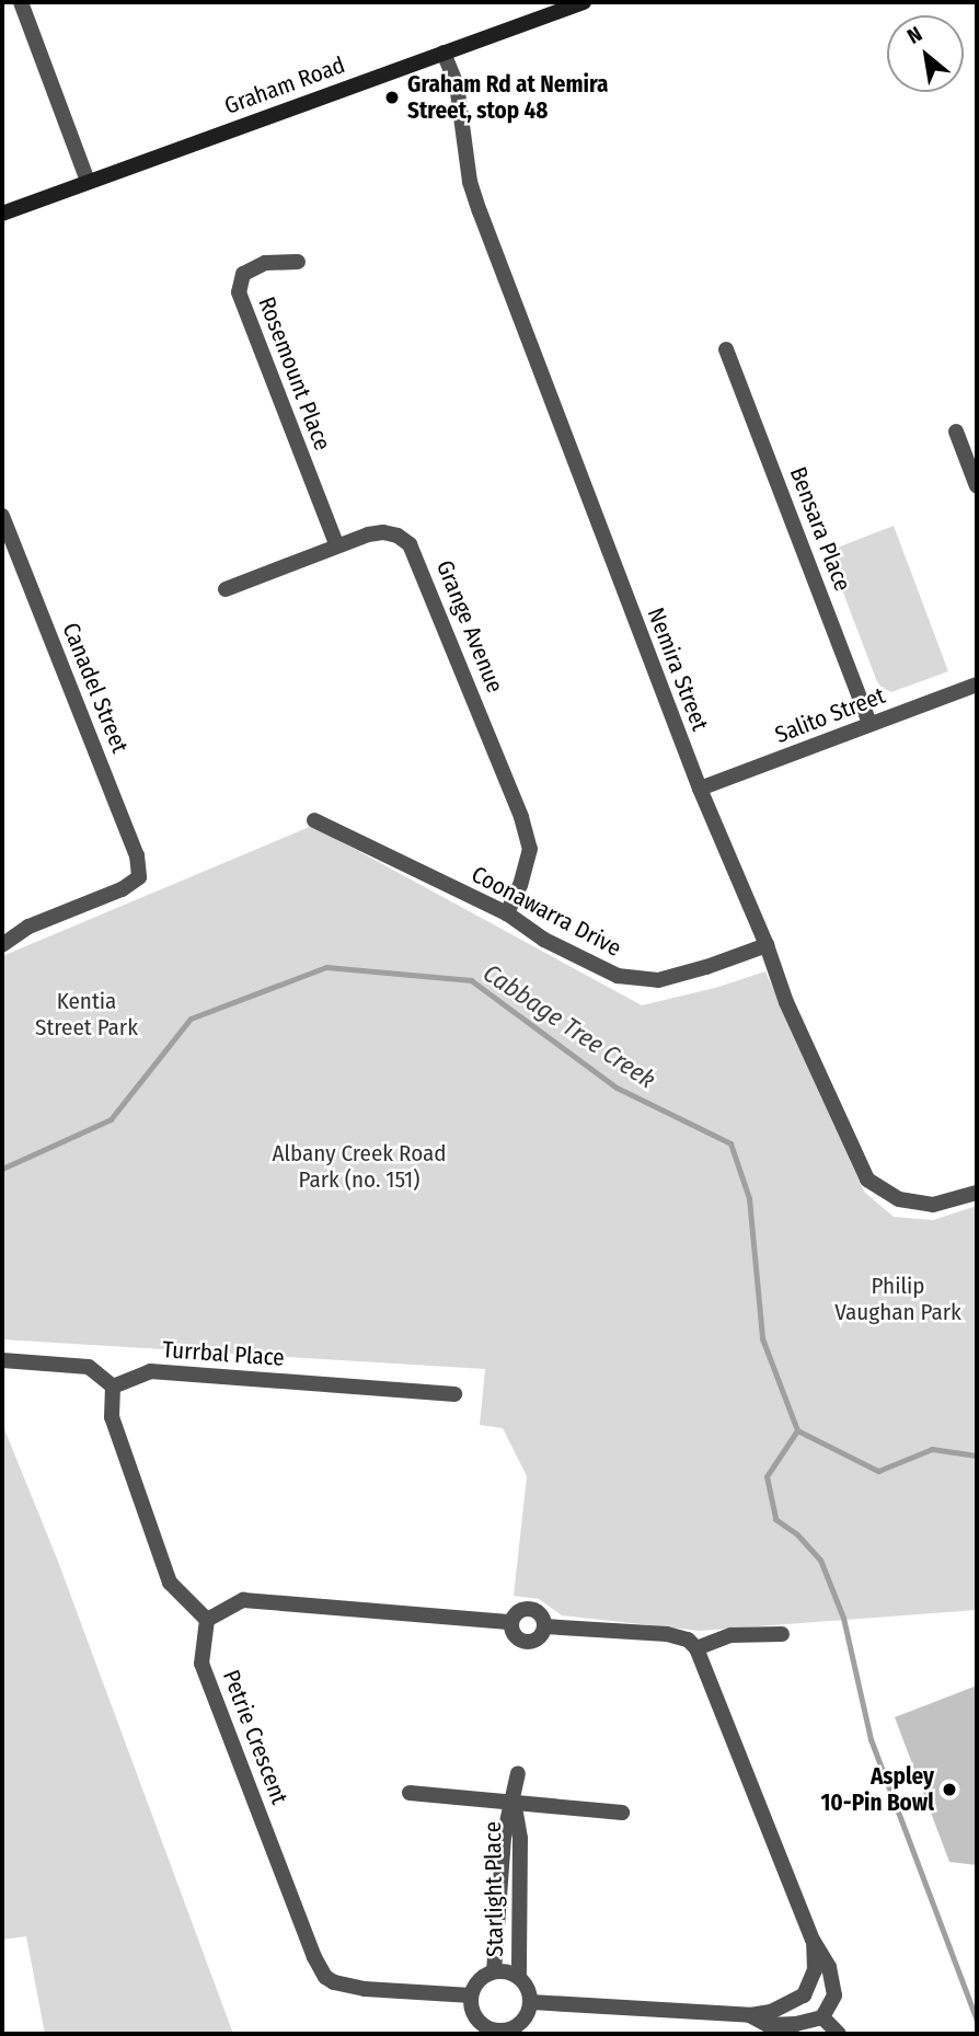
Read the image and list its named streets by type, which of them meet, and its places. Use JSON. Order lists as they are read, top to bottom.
{
  "streets": {
    "street": [
      "Graham Road",
      "Rosemount Place",
      "Bensara Place",
      "Grange Avenue",
      "Nemira Street",
      "Canadel Street",
      "Salito Street",
      "Coonawarra Drive",
      "Turrbal Place",
      "Petrie Crescent",
      "Starlight Place"
    ]
  },
  "crossings": [
    ["Graham Road", "Nemira Street"],
    ["Rosemount Place", "Grange Avenue"],
    ["Bensara Place", "Salito Street"],
    ["Grange Avenue", "Coonawarra Drive"],
    ["Nemira Street", "Salito Street"],
    ["Nemira Street", "Coonawarra Drive"],
    ["Petrie Crescent", "Starlight Place"]
  ],
  "water": ["Cabbage Tree Creek"],
  "parks": ["Kentia Street Park", "Albany Creek Road Park (no. 151)", "Philip Vaughan Park"],
  "places": ["Graham Rd at Nemira Street, stop 48", "Aspley 10-Pin Bowl"],
  "north": "top left"
}
